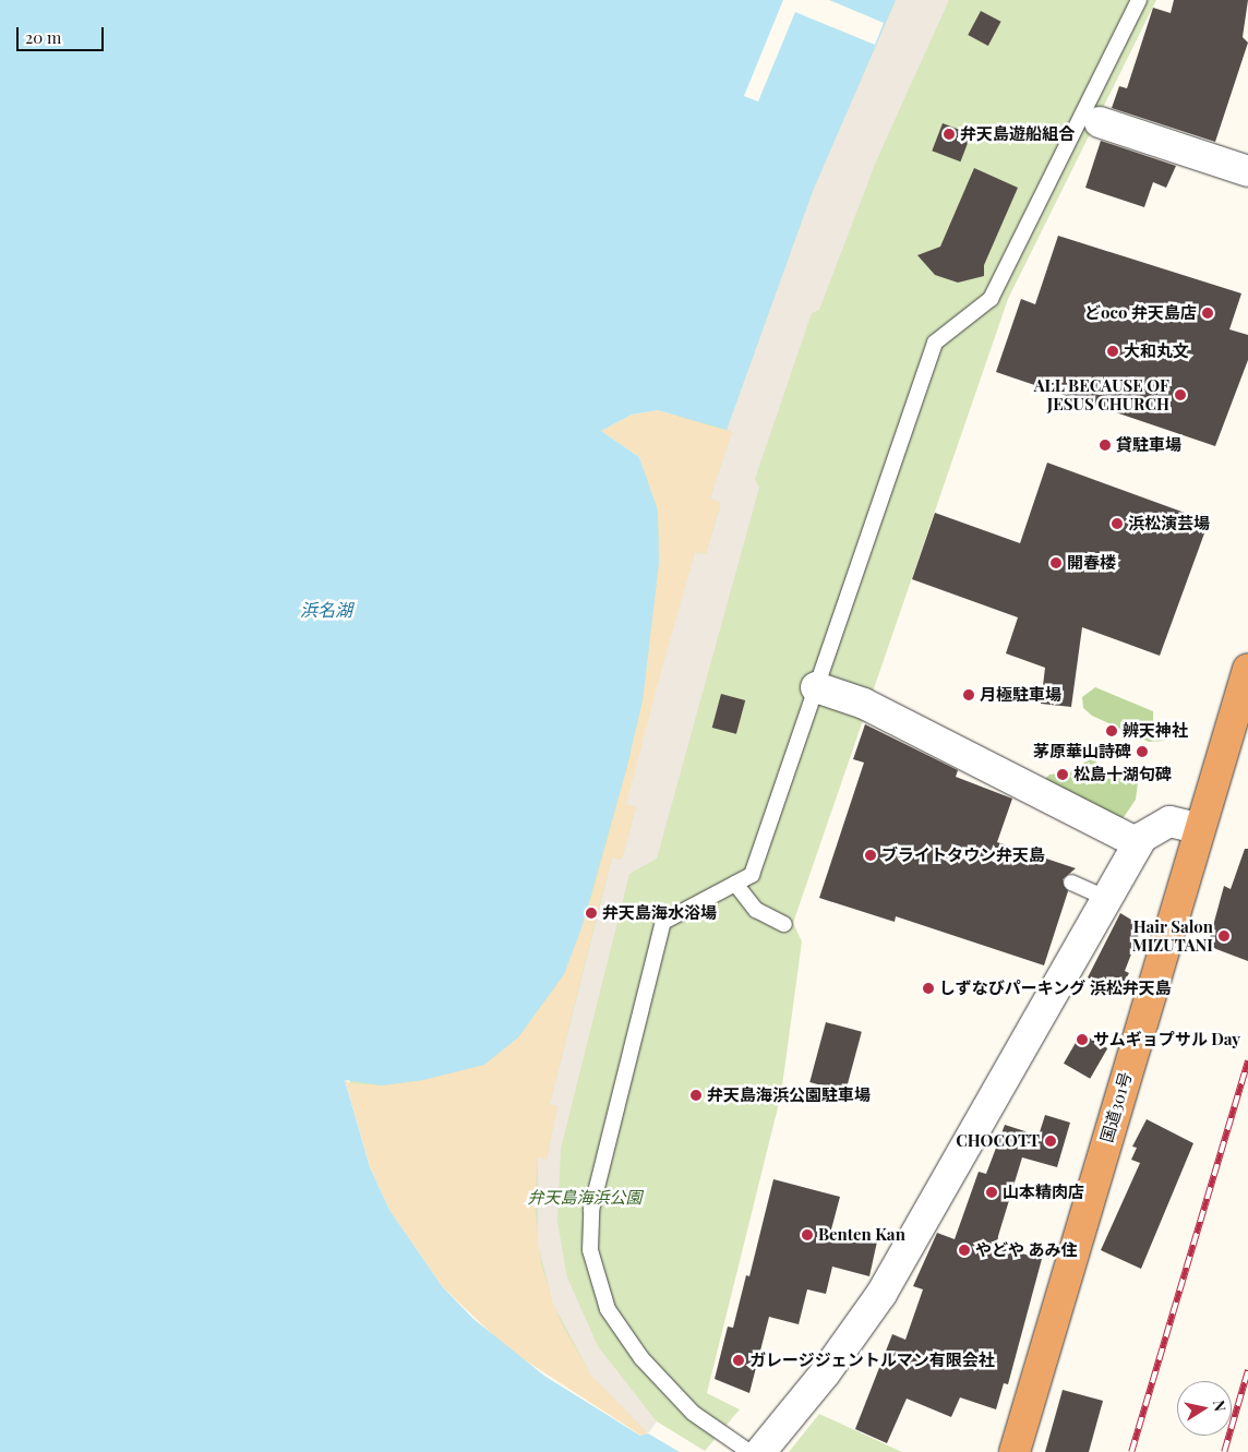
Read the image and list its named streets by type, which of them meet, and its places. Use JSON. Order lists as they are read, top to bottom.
{
  "streets": {
    "highway": ["国道301号"]
  },
  "water": ["浜名湖"],
  "parks": ["弁天島海浜公園"],
  "places": [
    "弁天島遊船組合",
    "どoco 弁天島店",
    "大和丸文",
    "ALL BECAUSE OF JESUS CHURCH",
    "貸駐車場",
    "浜松演芸場",
    "開春楼",
    "月極駐車場",
    "辨天神社",
    "茅原華山詩碑",
    "松島十湖句碑",
    "ブライトタウン弁天島",
    "弁天島海水浴場",
    "Hair Salon MIZUTANI",
    "しずなびパーキング 浜松弁天島",
    "サムギョプサル Day",
    "弁天島海浜公園駐車場",
    "CHOCOTT",
    "山本精肉店",
    "Benten Kan",
    "やどや あみ住",
    "ガレージジェントルマン有限会社"
  ],
  "scale_bar": "20 m",
  "north": "right"
}
